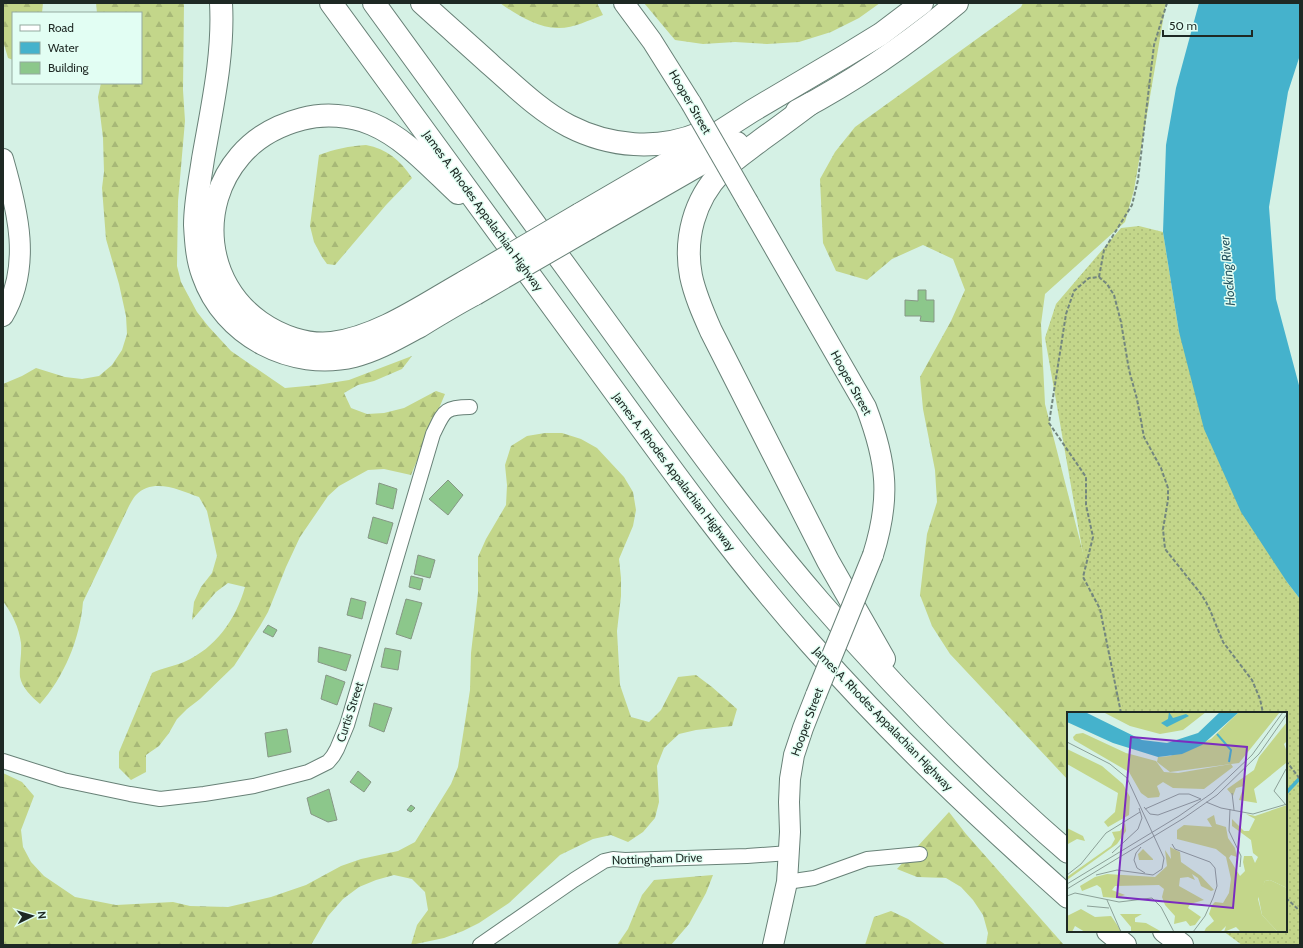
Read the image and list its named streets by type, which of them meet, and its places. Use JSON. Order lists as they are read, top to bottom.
{
  "streets": {
    "highway": ["James A. Rhodes Appalachian Highway"],
    "street": ["Hooper Street", "Curtis Street", "Nottingham Drive"]
  },
  "crossings": [
    ["Hooper Street", "Nottingham Drive"]
  ],
  "water": ["Hocking River"],
  "legend": ["Road", "Water", "Building"],
  "scale_bar": "50 m",
  "north": "right"
}
